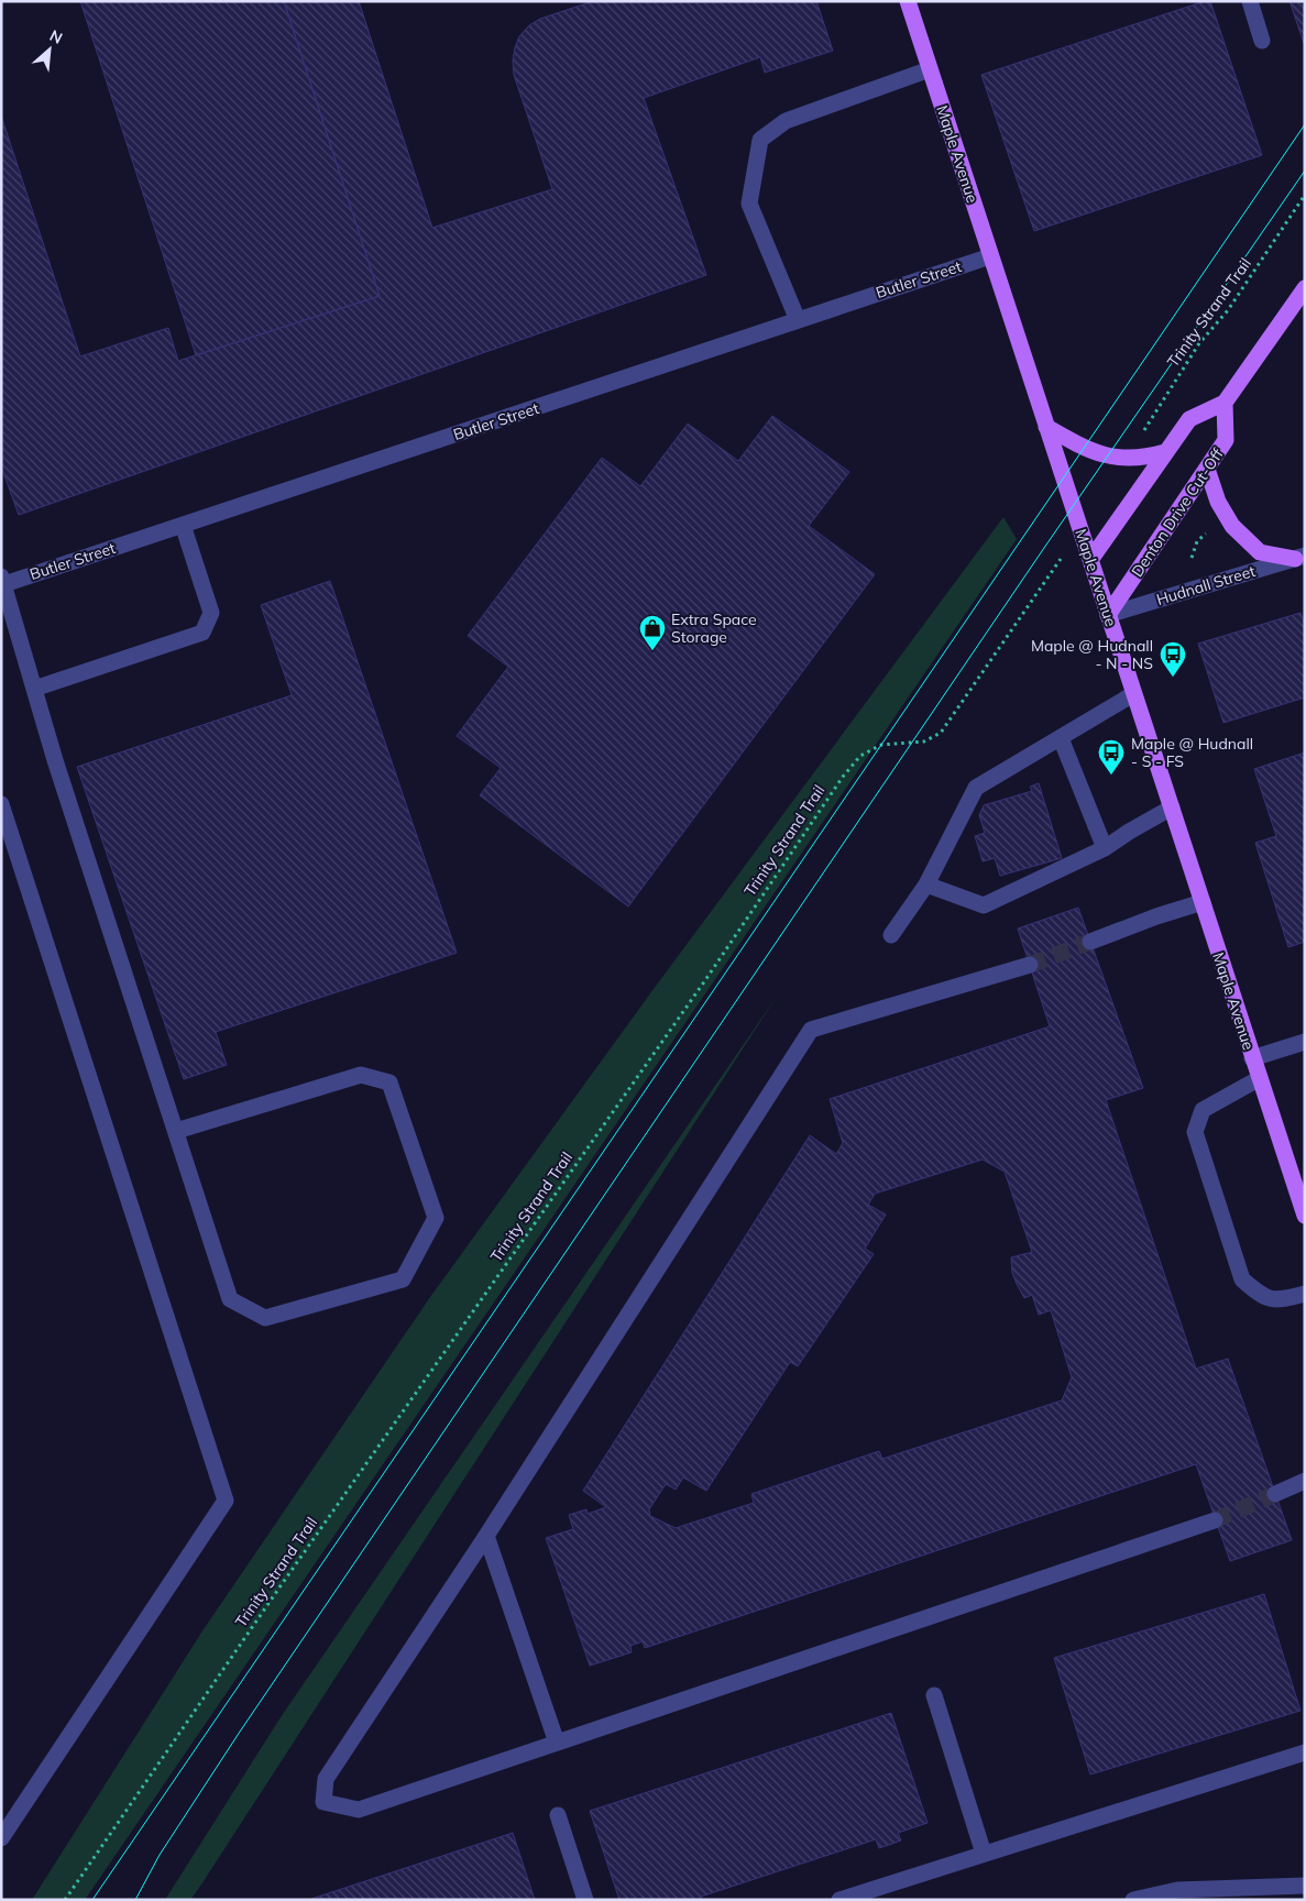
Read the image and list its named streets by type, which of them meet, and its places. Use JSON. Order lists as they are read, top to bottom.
{
  "streets": {
    "main road": ["Maple Avenue", "Denton Drive Cut-Off"],
    "street": ["Butler Street", "Hudnall Street"],
    "path": ["Trinity Strand Trail"]
  },
  "crossings": [
    ["Maple Avenue", "Butler Street"],
    ["Maple Avenue", "Denton Drive Cut-Off"],
    ["Maple Avenue", "Hudnall Street"],
    ["Denton Drive Cut-Off", "Hudnall Street"]
  ],
  "places": {
    "shop": ["Extra Space Storage"],
    "bus stop": ["Maple @ Hudnall - N - NS", "Maple @ Hudnall - S - FS"]
  },
  "north": "top right"
}
